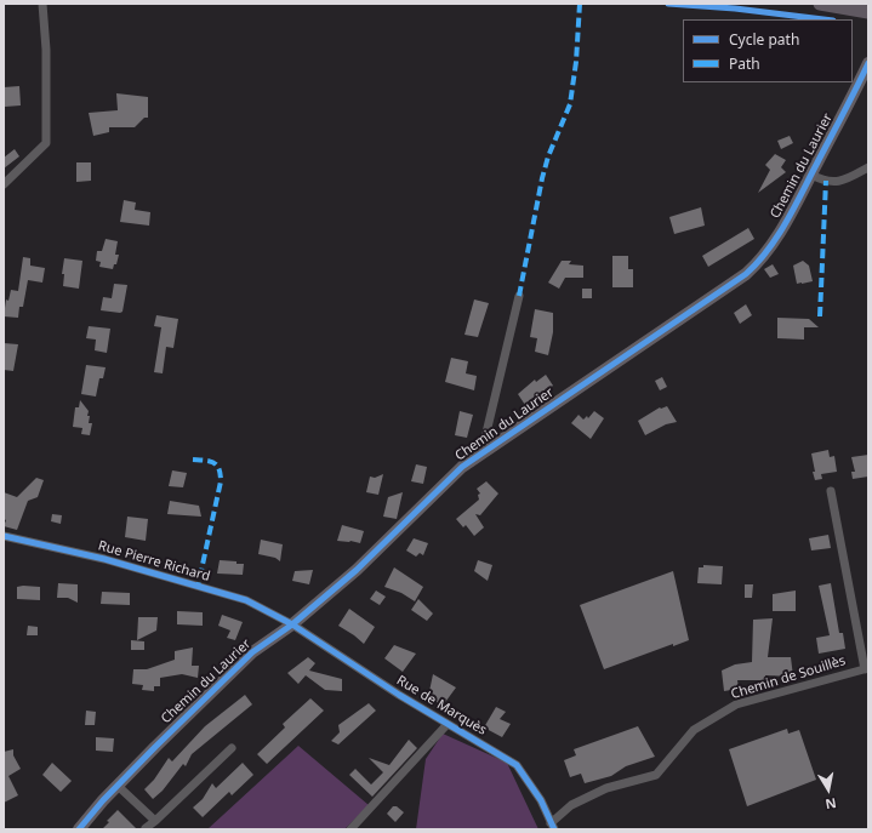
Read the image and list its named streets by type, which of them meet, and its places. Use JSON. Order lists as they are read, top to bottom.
{
  "streets": {
    "street": [
      "Chemin du Laurier",
      "Rue Pierre Richard",
      "Chemin de Souillès",
      "Rue de Marquès"
    ]
  },
  "crossings": [
    ["Chemin du Laurier", "Rue Pierre Richard"],
    ["Chemin du Laurier", "Rue de Marquès"],
    ["Rue Pierre Richard", "Rue de Marquès"],
    ["Chemin de Souillès", "Rue de Marquès"]
  ],
  "legend": ["Cycle path", "Path"],
  "north": "bottom"
}
